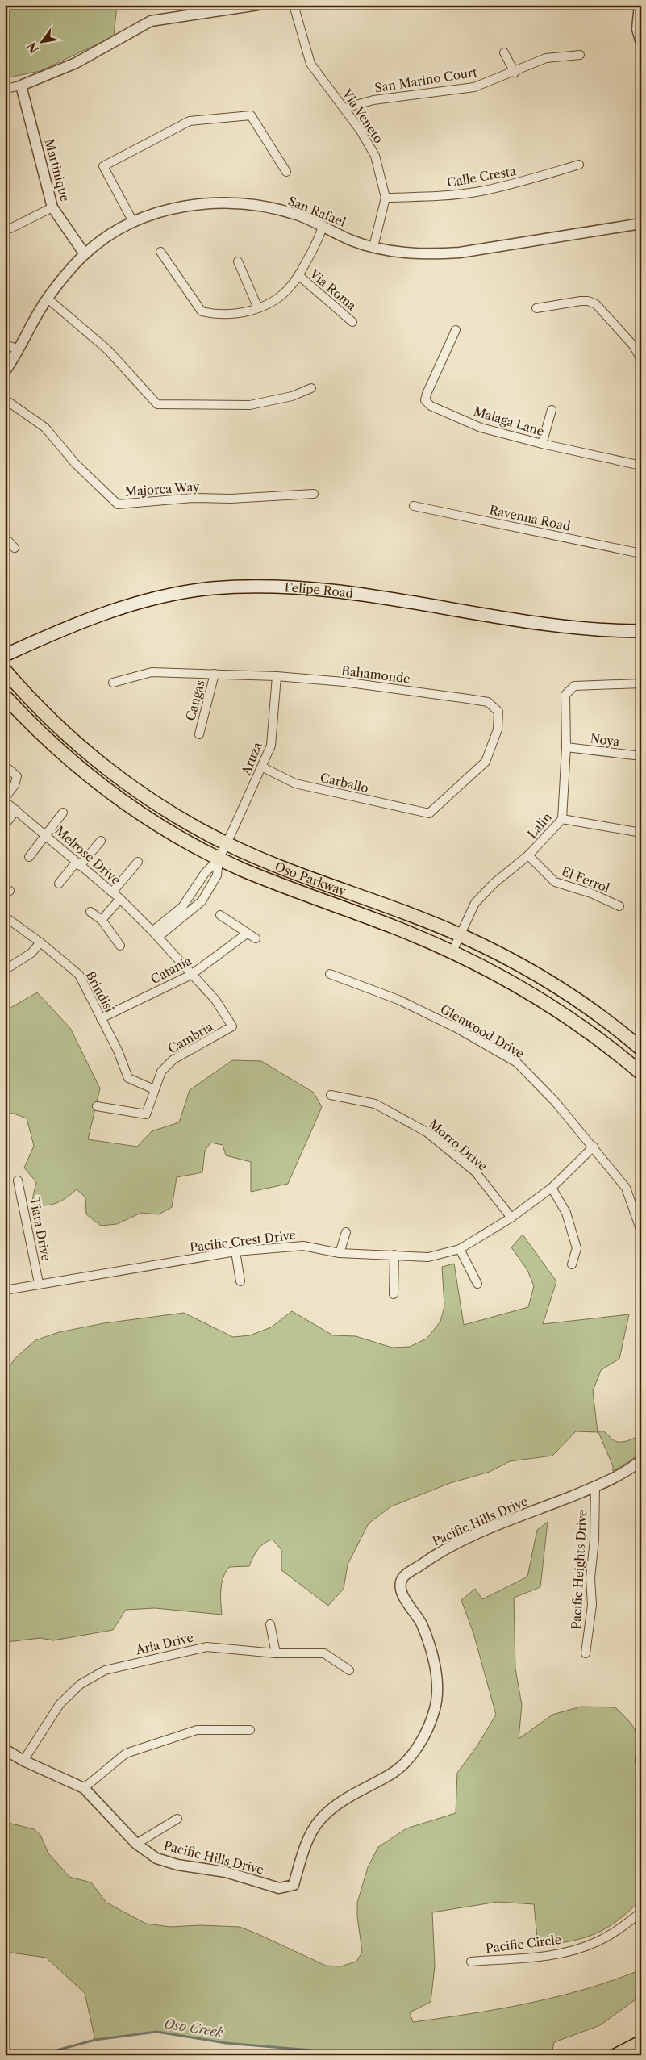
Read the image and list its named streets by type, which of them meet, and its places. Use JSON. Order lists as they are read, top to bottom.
{
  "streets": {
    "main road": ["Felipe Road", "Oso Parkway"],
    "street": [
      "San Marino Court",
      "Via Veneto",
      "Martinique",
      "Calle Cresta",
      "San Rafael",
      "Via Roma",
      "Malaga Lane",
      "Majorca Way",
      "Ravenna Road",
      "Bahamonde",
      "Cangas",
      "Noya",
      "Aruza",
      "Carballo",
      "Lalin",
      "Melrose Drive",
      "El Ferrol",
      "Catania",
      "Brindisi",
      "Glenwood Drive",
      "Cambria",
      "Morro Drive",
      "Tiara Drive",
      "Pacific Crest Drive",
      "Pacific Hills Drive",
      "Pacific Heights Drive",
      "Aria Drive",
      "Pacific Circle"
    ]
  },
  "crossings": [
    ["San Marino Court", "Via Veneto"],
    ["Via Veneto", "Calle Cresta"],
    ["Via Veneto", "San Rafael"],
    ["Martinique", "San Rafael"],
    ["Bahamonde", "Cangas"],
    ["Bahamonde", "Aruza"],
    ["Bahamonde", "Carballo"],
    ["Noya", "Lalin"],
    ["Aruza", "Carballo"],
    ["Aruza", "Oso Parkway"],
    ["Lalin", "Oso Parkway"],
    ["Lalin", "El Ferrol"],
    ["Melrose Drive", "Catania"],
    ["Melrose Drive", "Cambria"],
    ["Catania", "Brindisi"],
    ["Brindisi", "Cambria"],
    ["Glenwood Drive", "Pacific Crest Drive"],
    ["Morro Drive", "Pacific Crest Drive"],
    ["Tiara Drive", "Pacific Crest Drive"],
    ["Pacific Hills Drive", "Pacific Heights Drive"],
    ["Pacific Hills Drive", "Aria Drive"]
  ],
  "water": ["Oso Creek"],
  "north": "bottom left"
}
